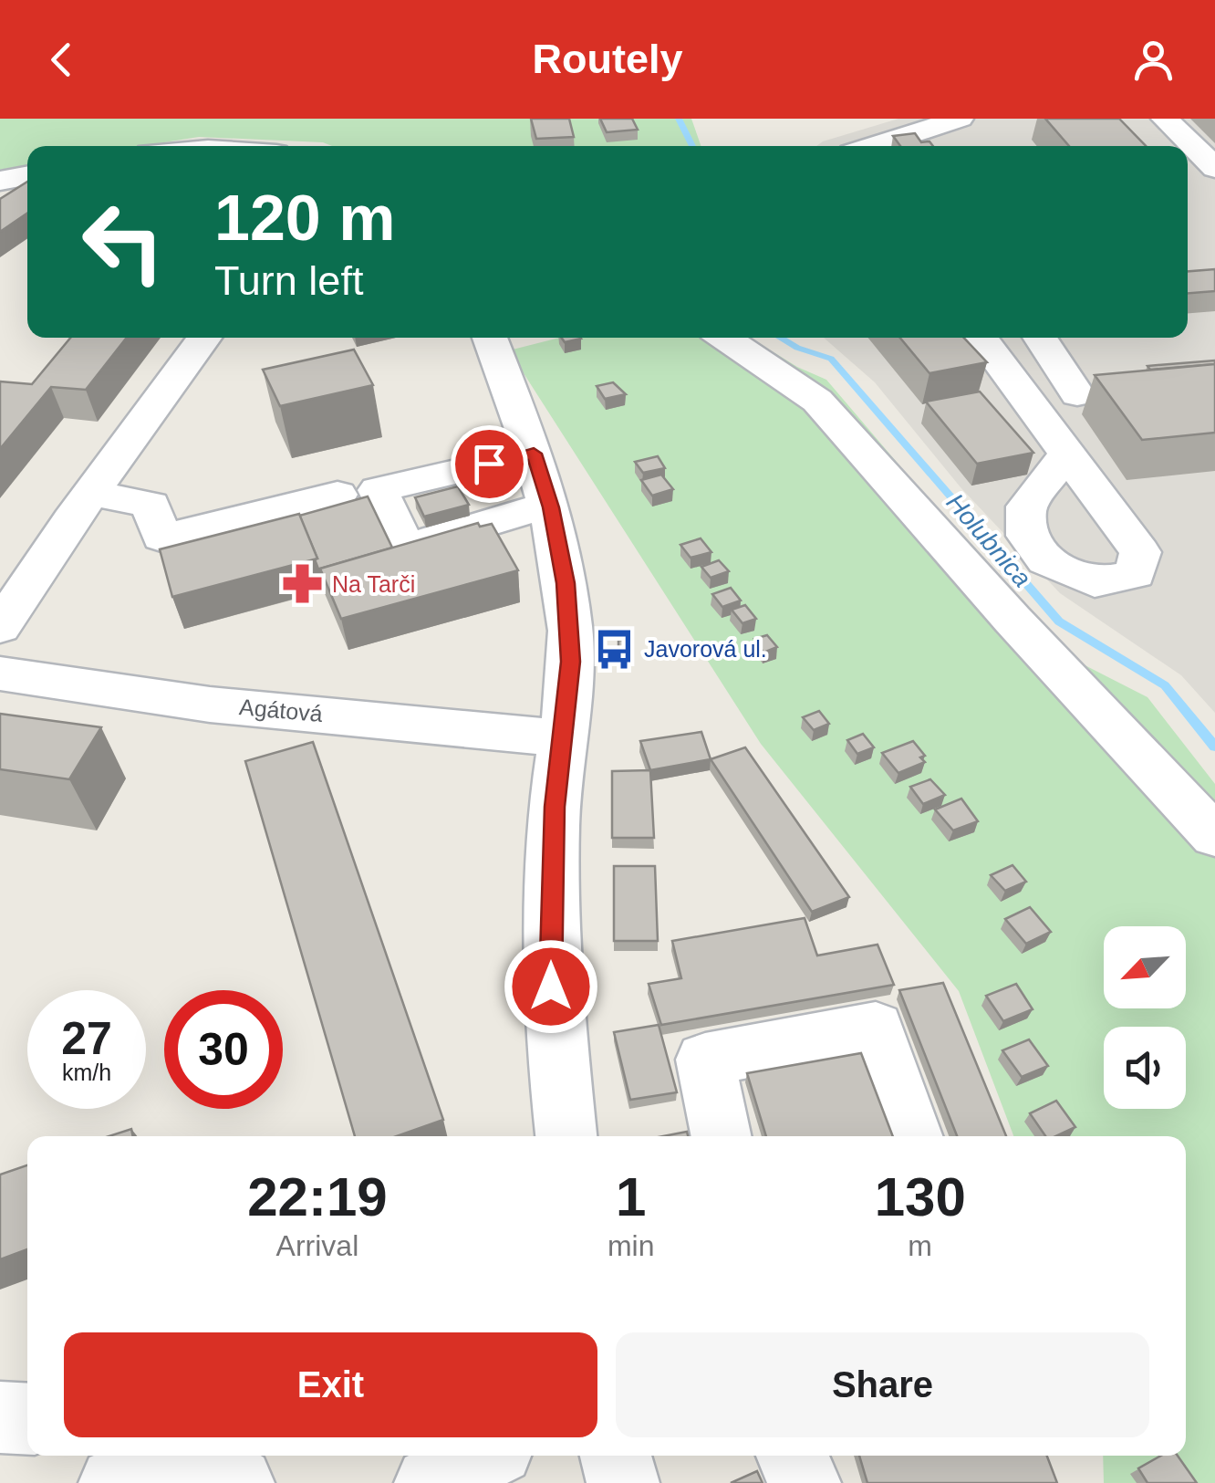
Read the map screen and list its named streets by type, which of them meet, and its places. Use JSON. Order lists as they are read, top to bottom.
{
  "streets": {
    "street": ["Agátová"]
  },
  "water": ["Holubnica"],
  "places": {
    "pharmacy": ["Na Tarči"],
    "bus stop": ["Javorová ul."]
  },
  "north": "bottom left",
  "page": {
    "header": "Routely",
    "turn": ["120 m", "Turn left"],
    "speed": "27 km/h",
    "limit": "30",
    "eta": [
      "22:19",
      "Arrival",
      "1",
      "min",
      "130",
      "m"
    ],
    "buttons": ["Exit", "Share"]
  }
}
